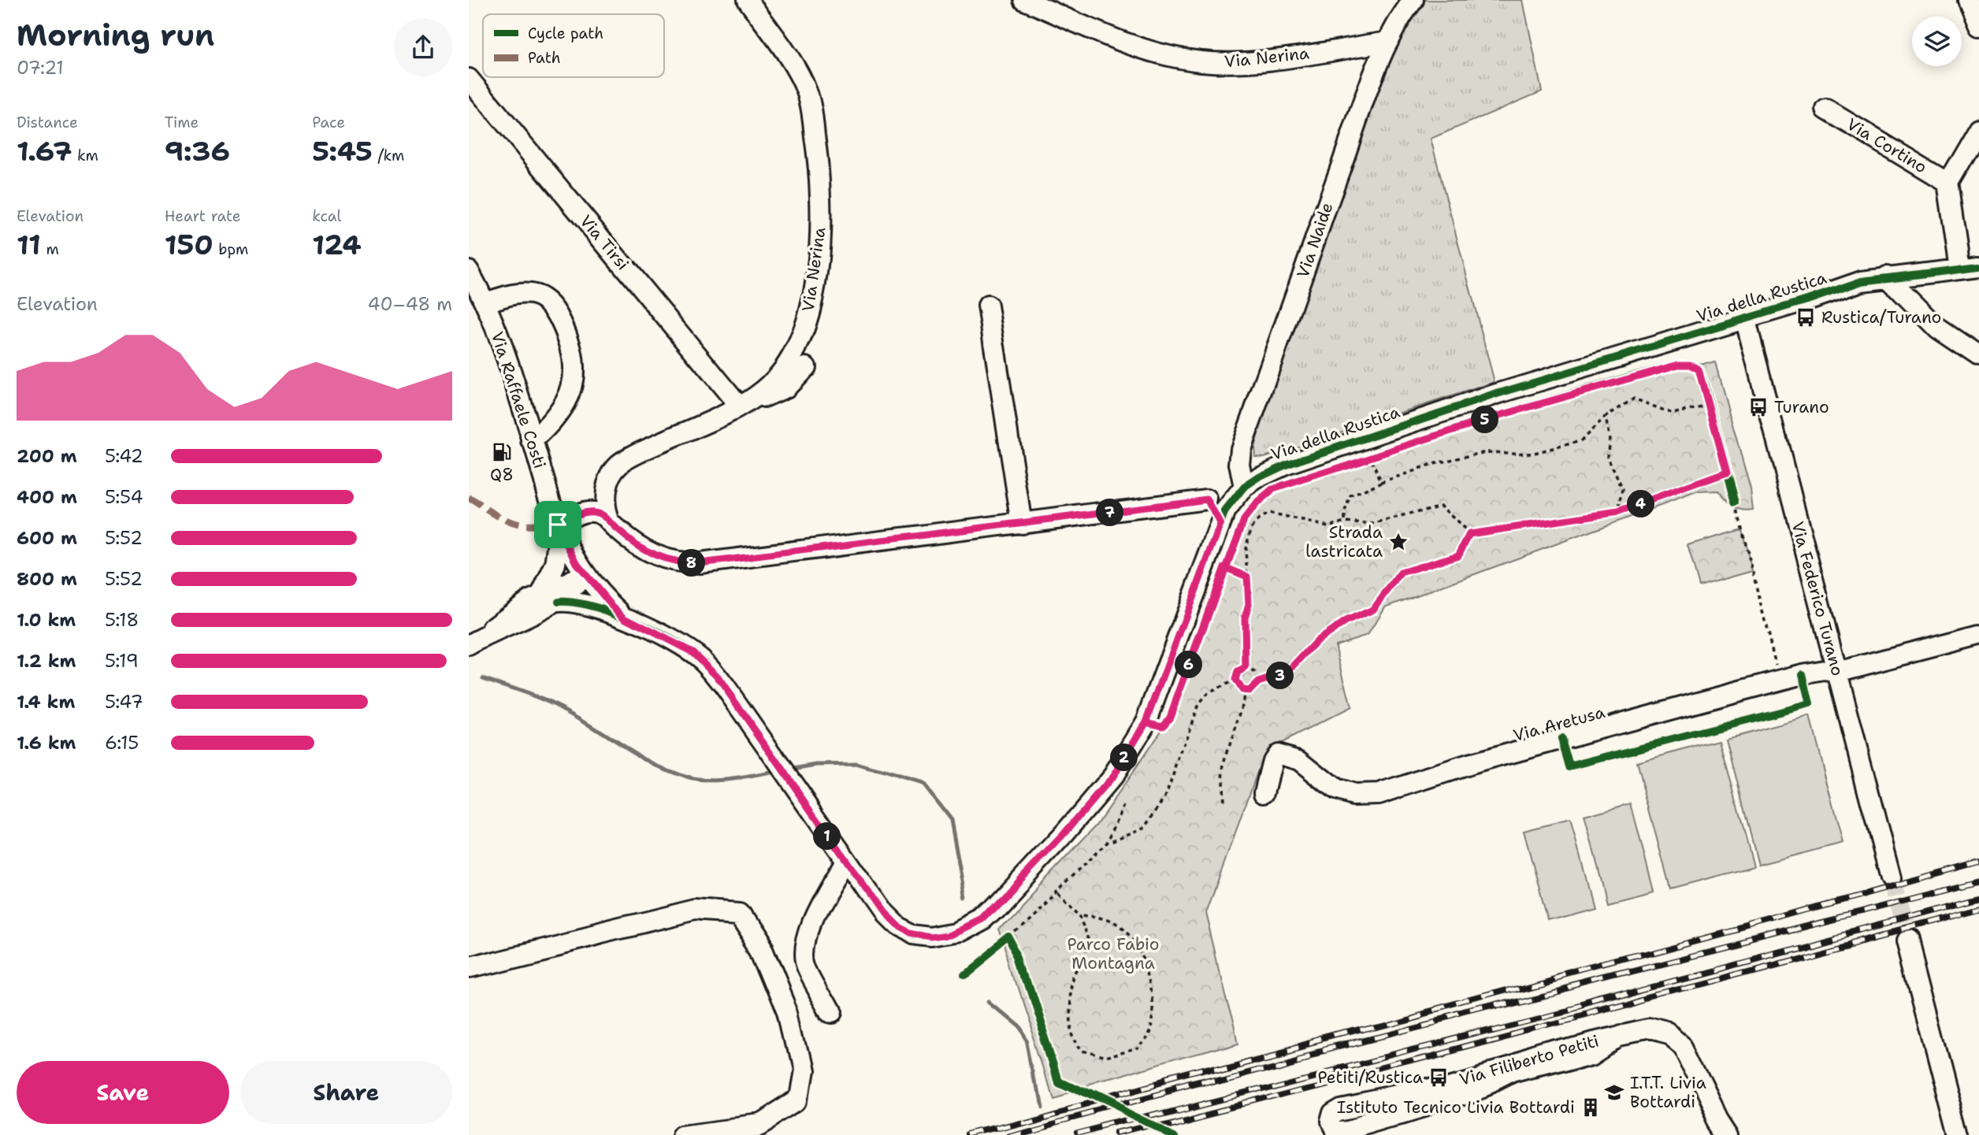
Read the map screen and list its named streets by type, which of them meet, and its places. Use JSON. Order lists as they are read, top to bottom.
{
  "streets": {
    "street": [
      "Via Nerina",
      "Via Cortino",
      "Via Naide",
      "Via Tirsi",
      "Via della Rustica",
      "Via Raffaele Costi",
      "Via Federico Turano",
      "Via Aretusa",
      "Via Filiberto Petiti"
    ]
  },
  "crossings": [
    ["Via Nerina", "Via Naide"],
    ["Via Nerina", "Via Tirsi"],
    ["Via Nerina", "Via Raffaele Costi"],
    ["Via Naide", "Via della Rustica"],
    ["Via della Rustica", "Via Federico Turano"],
    ["Via Federico Turano", "Via Aretusa"]
  ],
  "parks": ["Parco Fabio Montagna"],
  "places": {
    "bus stop": ["Rustica/Turano", "Turano", "Petiti/Rustica"],
    "fuel station": ["Q8"],
    "place": ["Strada lastricata"],
    "school or university": ["I.T.T. Livia Bottardi"],
    "building": ["Istituto Tecnico Livia Bottardi"]
  },
  "legend": ["Cycle path", "Path"],
  "page": {
    "heading": ["Morning run", "07:21"],
    "stats": [
      ["Distance", "1.67 km"],
      ["Time", "9:36"],
      ["Pace", "5:45 /km"],
      ["Elevation", "11 m"],
      ["Heart rate", "150 bpm"],
      ["kcal", "124"]
    ],
    "chart": ["Elevation", "40–48 m"],
    "pins": [
      "5",
      "4",
      "7",
      "8",
      "6",
      "3",
      "2",
      "1"
    ],
    "list": [
      {
        "name": "200 m",
        "note": "5:42"
      },
      {
        "name": "400 m",
        "note": "5:54"
      },
      {
        "name": "600 m",
        "note": "5:52"
      },
      {
        "name": "800 m",
        "note": "5:52"
      },
      {
        "name": "1.0 km",
        "note": "5:18"
      },
      {
        "name": "1.2 km",
        "note": "5:19"
      },
      {
        "name": "1.4 km",
        "note": "5:47"
      },
      {
        "name": "1.6 km",
        "note": "6:15"
      }
    ],
    "buttons": ["Save", "Share"]
  }
}
